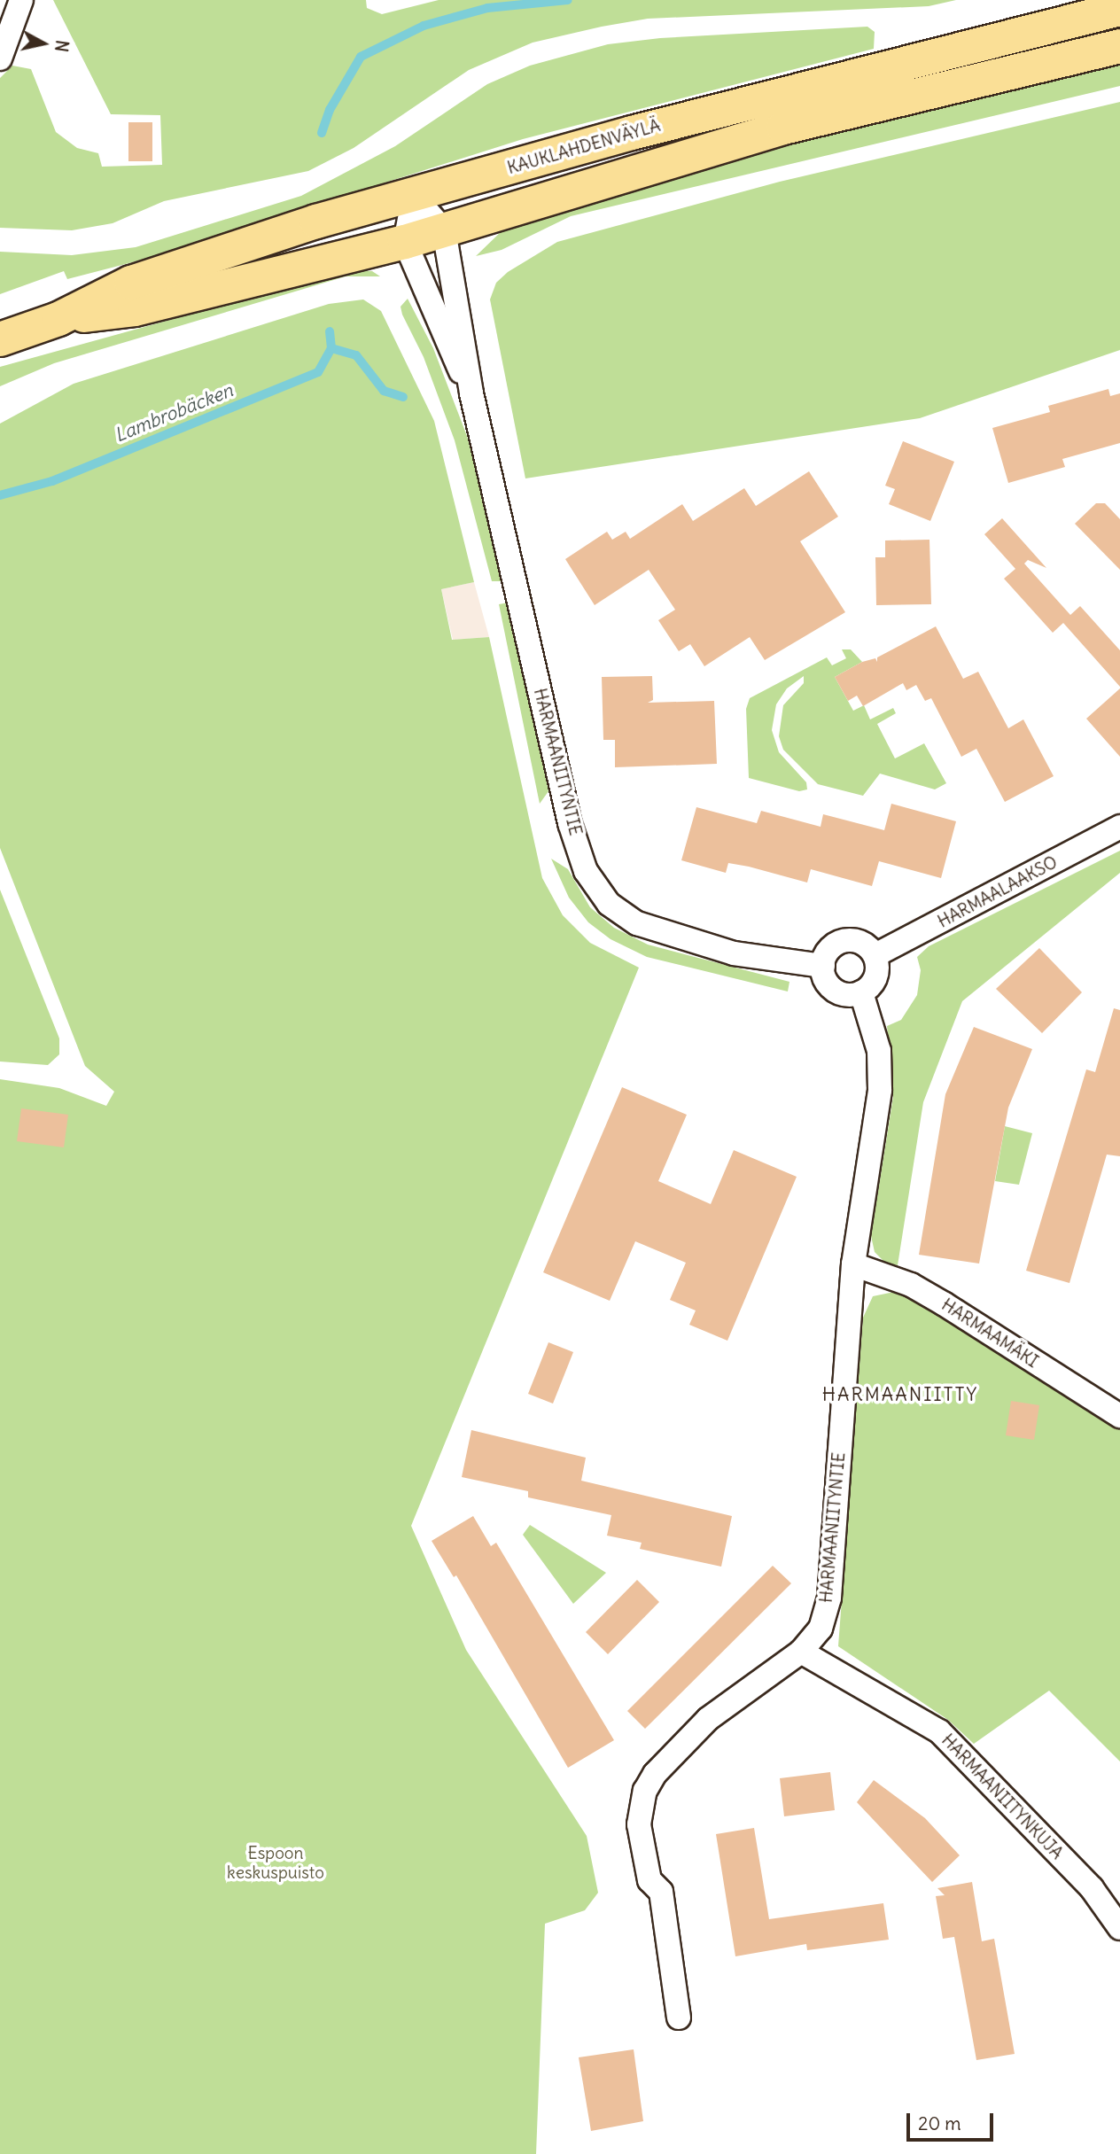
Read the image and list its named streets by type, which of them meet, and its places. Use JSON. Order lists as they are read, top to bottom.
{
  "streets": {
    "main road": ["KAUKLAHDENVÄYLÄ"],
    "street": [
      "HARMAANIITYNTIE",
      "HARMAALAAKSO",
      "HARMAAMÄKI",
      "HARMAANIITYNKUJA"
    ]
  },
  "crossings": [
    ["KAUKLAHDENVÄYLÄ", "HARMAANIITYNTIE"],
    ["HARMAANIITYNTIE", "HARMAALAAKSO"],
    ["HARMAANIITYNTIE", "HARMAAMÄKI"],
    ["HARMAANIITYNTIE", "HARMAANIITYNKUJA"]
  ],
  "districts": ["HARMAANIITTY"],
  "water": ["Lambrobäcken"],
  "parks": ["Espoon keskuspuisto"],
  "scale_bar": "20 m",
  "north": "right"
}
